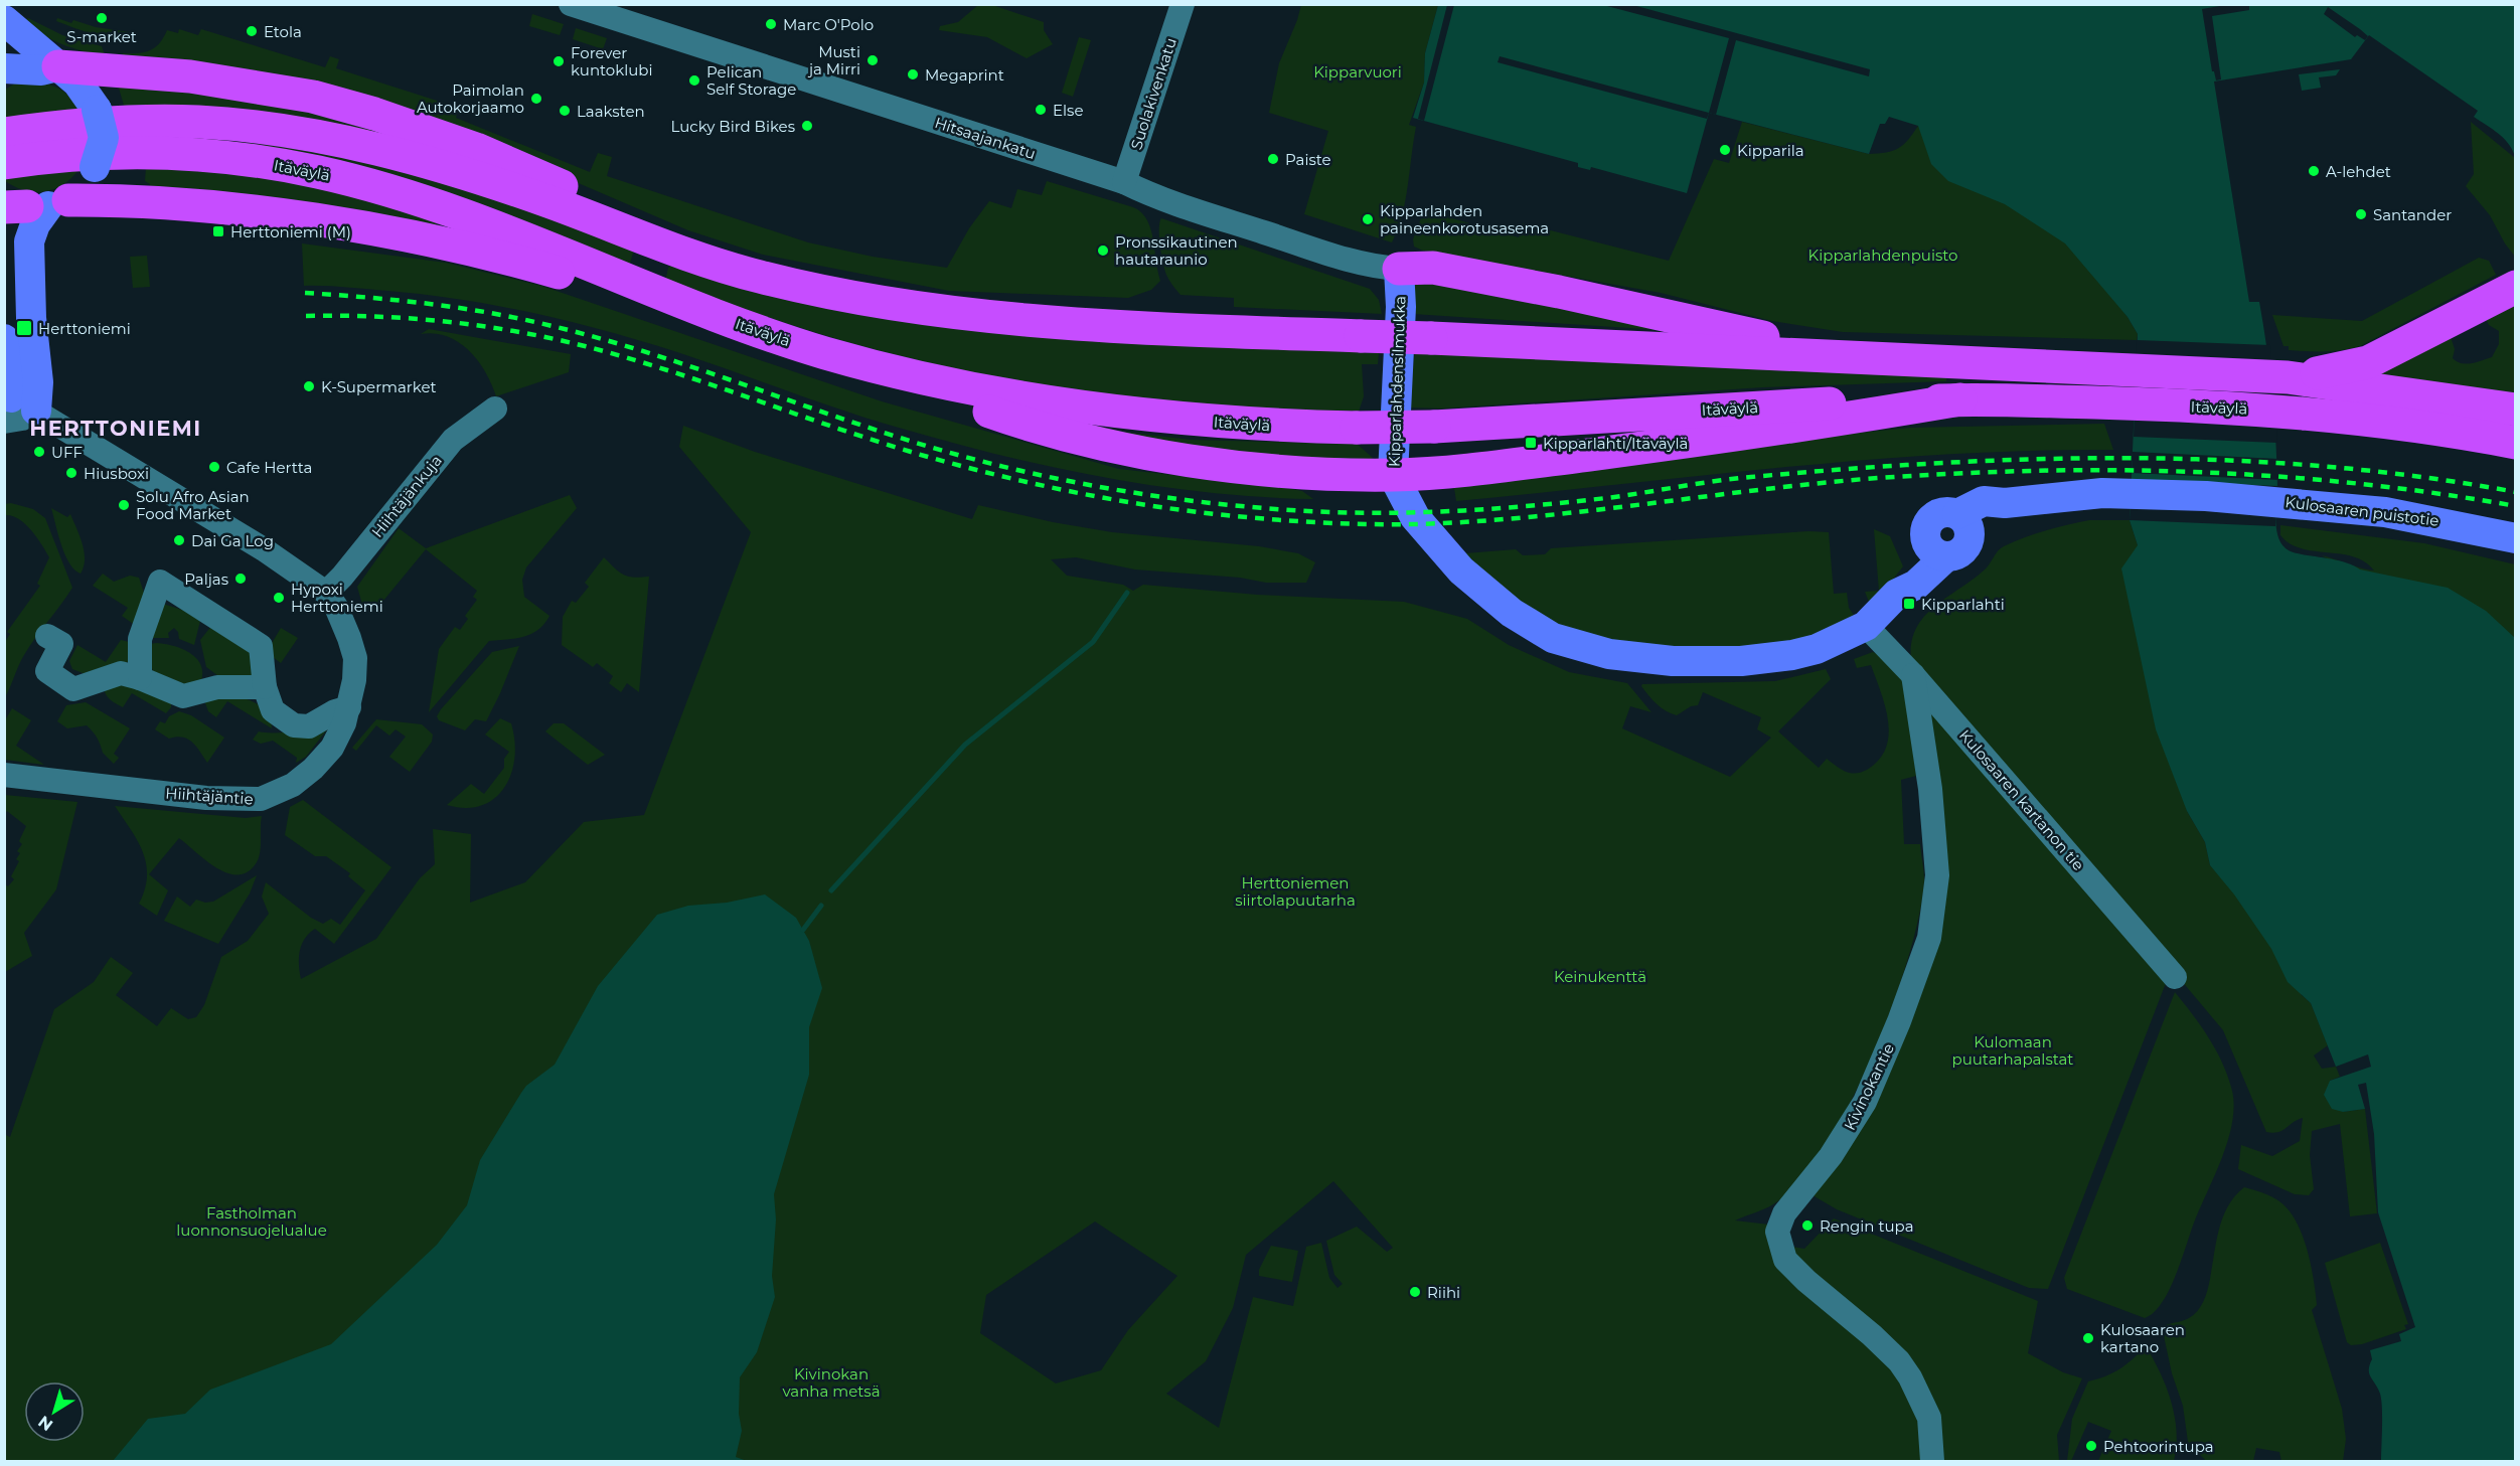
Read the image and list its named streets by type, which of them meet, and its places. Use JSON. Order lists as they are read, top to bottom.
{
  "streets": {
    "highway": ["Itäväylä"],
    "main road": ["Kipparlahdensilmukka", "Kulosaaren puistotie"],
    "street": [
      "Suolakivenkatu",
      "Hitsaajankatu",
      "Hiihtäjänkuja",
      "Hiihtäjäntie",
      "Kulosaaren kartanon tie",
      "Kivinokantie"
    ]
  },
  "crossings": [
    ["Suolakivenkatu", "Hitsaajankatu"],
    ["Hitsaajankatu", "Kipparlahdensilmukka"],
    ["Kipparlahdensilmukka", "Kulosaaren puistotie"],
    ["Kipparlahdensilmukka", "Kulosaaren kartanon tie"],
    ["Hiihtäjänkuja", "Hiihtäjäntie"],
    ["Kulosaaren kartanon tie", "Kivinokantie"]
  ],
  "districts": ["HERTTONIEMI"],
  "parks": [
    "Kipparvuori",
    "Kipparlahdenpuisto",
    "Herttoniemen siirtolapuutarha",
    "Keinukenttä",
    "Kulomaan puutarhapalstat",
    "Fastholman luonnonsuojelualue",
    "Kivinokan vanha metsä"
  ],
  "places": {
    "other": [
      "S-market",
      "Marc O'Polo",
      "Etola",
      "Musti ja Mirri",
      "Forever kuntoklubi",
      "Megaprint",
      "Pelican Self Storage",
      "Paimolan Autokorjaamo",
      "Else",
      "Laaksten",
      "Lucky Bird Bikes",
      "Kipparila",
      "Paiste",
      "A-lehdet",
      "Santander",
      "Kipparlahden paineenkorotusasema",
      "Pronssikautinen hautaraunio",
      "K-Supermarket",
      "UFF",
      "Cafe Hertta",
      "Hiusboxi",
      "Solu Afro Asian Food Market",
      "Dai Ga Log",
      "Paljas",
      "Hypoxi Herttoniemi",
      "Rengin tupa",
      "Riihi",
      "Kulosaaren kartano",
      "Pehtoorintupa"
    ],
    "transit": [
      "Herttoniemi (M)",
      "Herttoniemi",
      "Kipparlahti/Itäväylä",
      "Kipparlahti"
    ]
  },
  "north": "bottom left"
}
